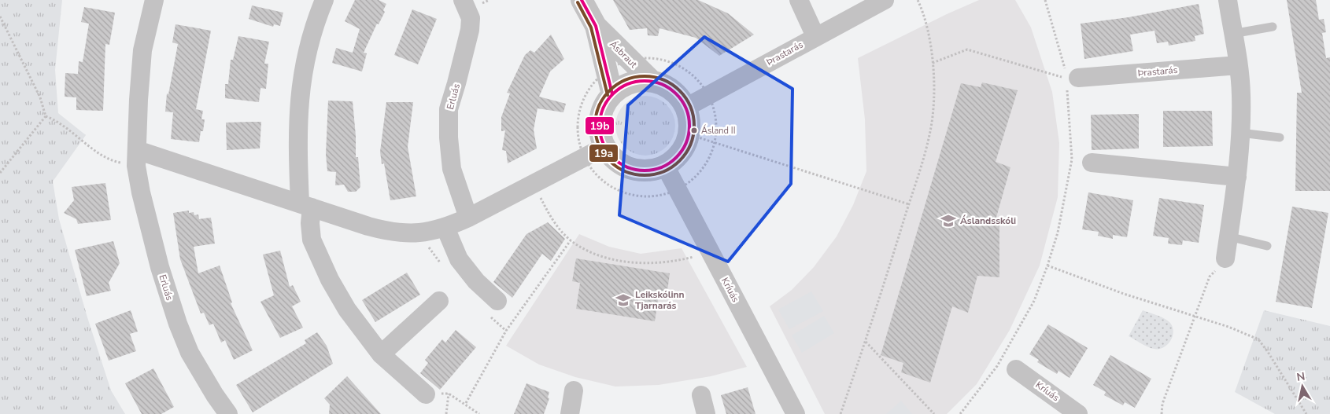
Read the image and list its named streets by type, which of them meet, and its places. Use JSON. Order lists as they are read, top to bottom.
{
  "streets": {
    "street": [
      "Þrastarás",
      "Ásbraut",
      "Erluás",
      "Kríuás"
    ]
  },
  "crossings": [
    ["Þrastarás", "Ásbraut"],
    ["Þrastarás", "Kríuás"],
    ["Ásbraut", "Kríuás"]
  ],
  "places": {
    "other": ["Ásland II"],
    "school or university": ["Áslandsskóli", "Leikskólinn Tjarnarás"]
  },
  "lines": ["transit line 19b", "transit line 19a"],
  "north": "top"
}
